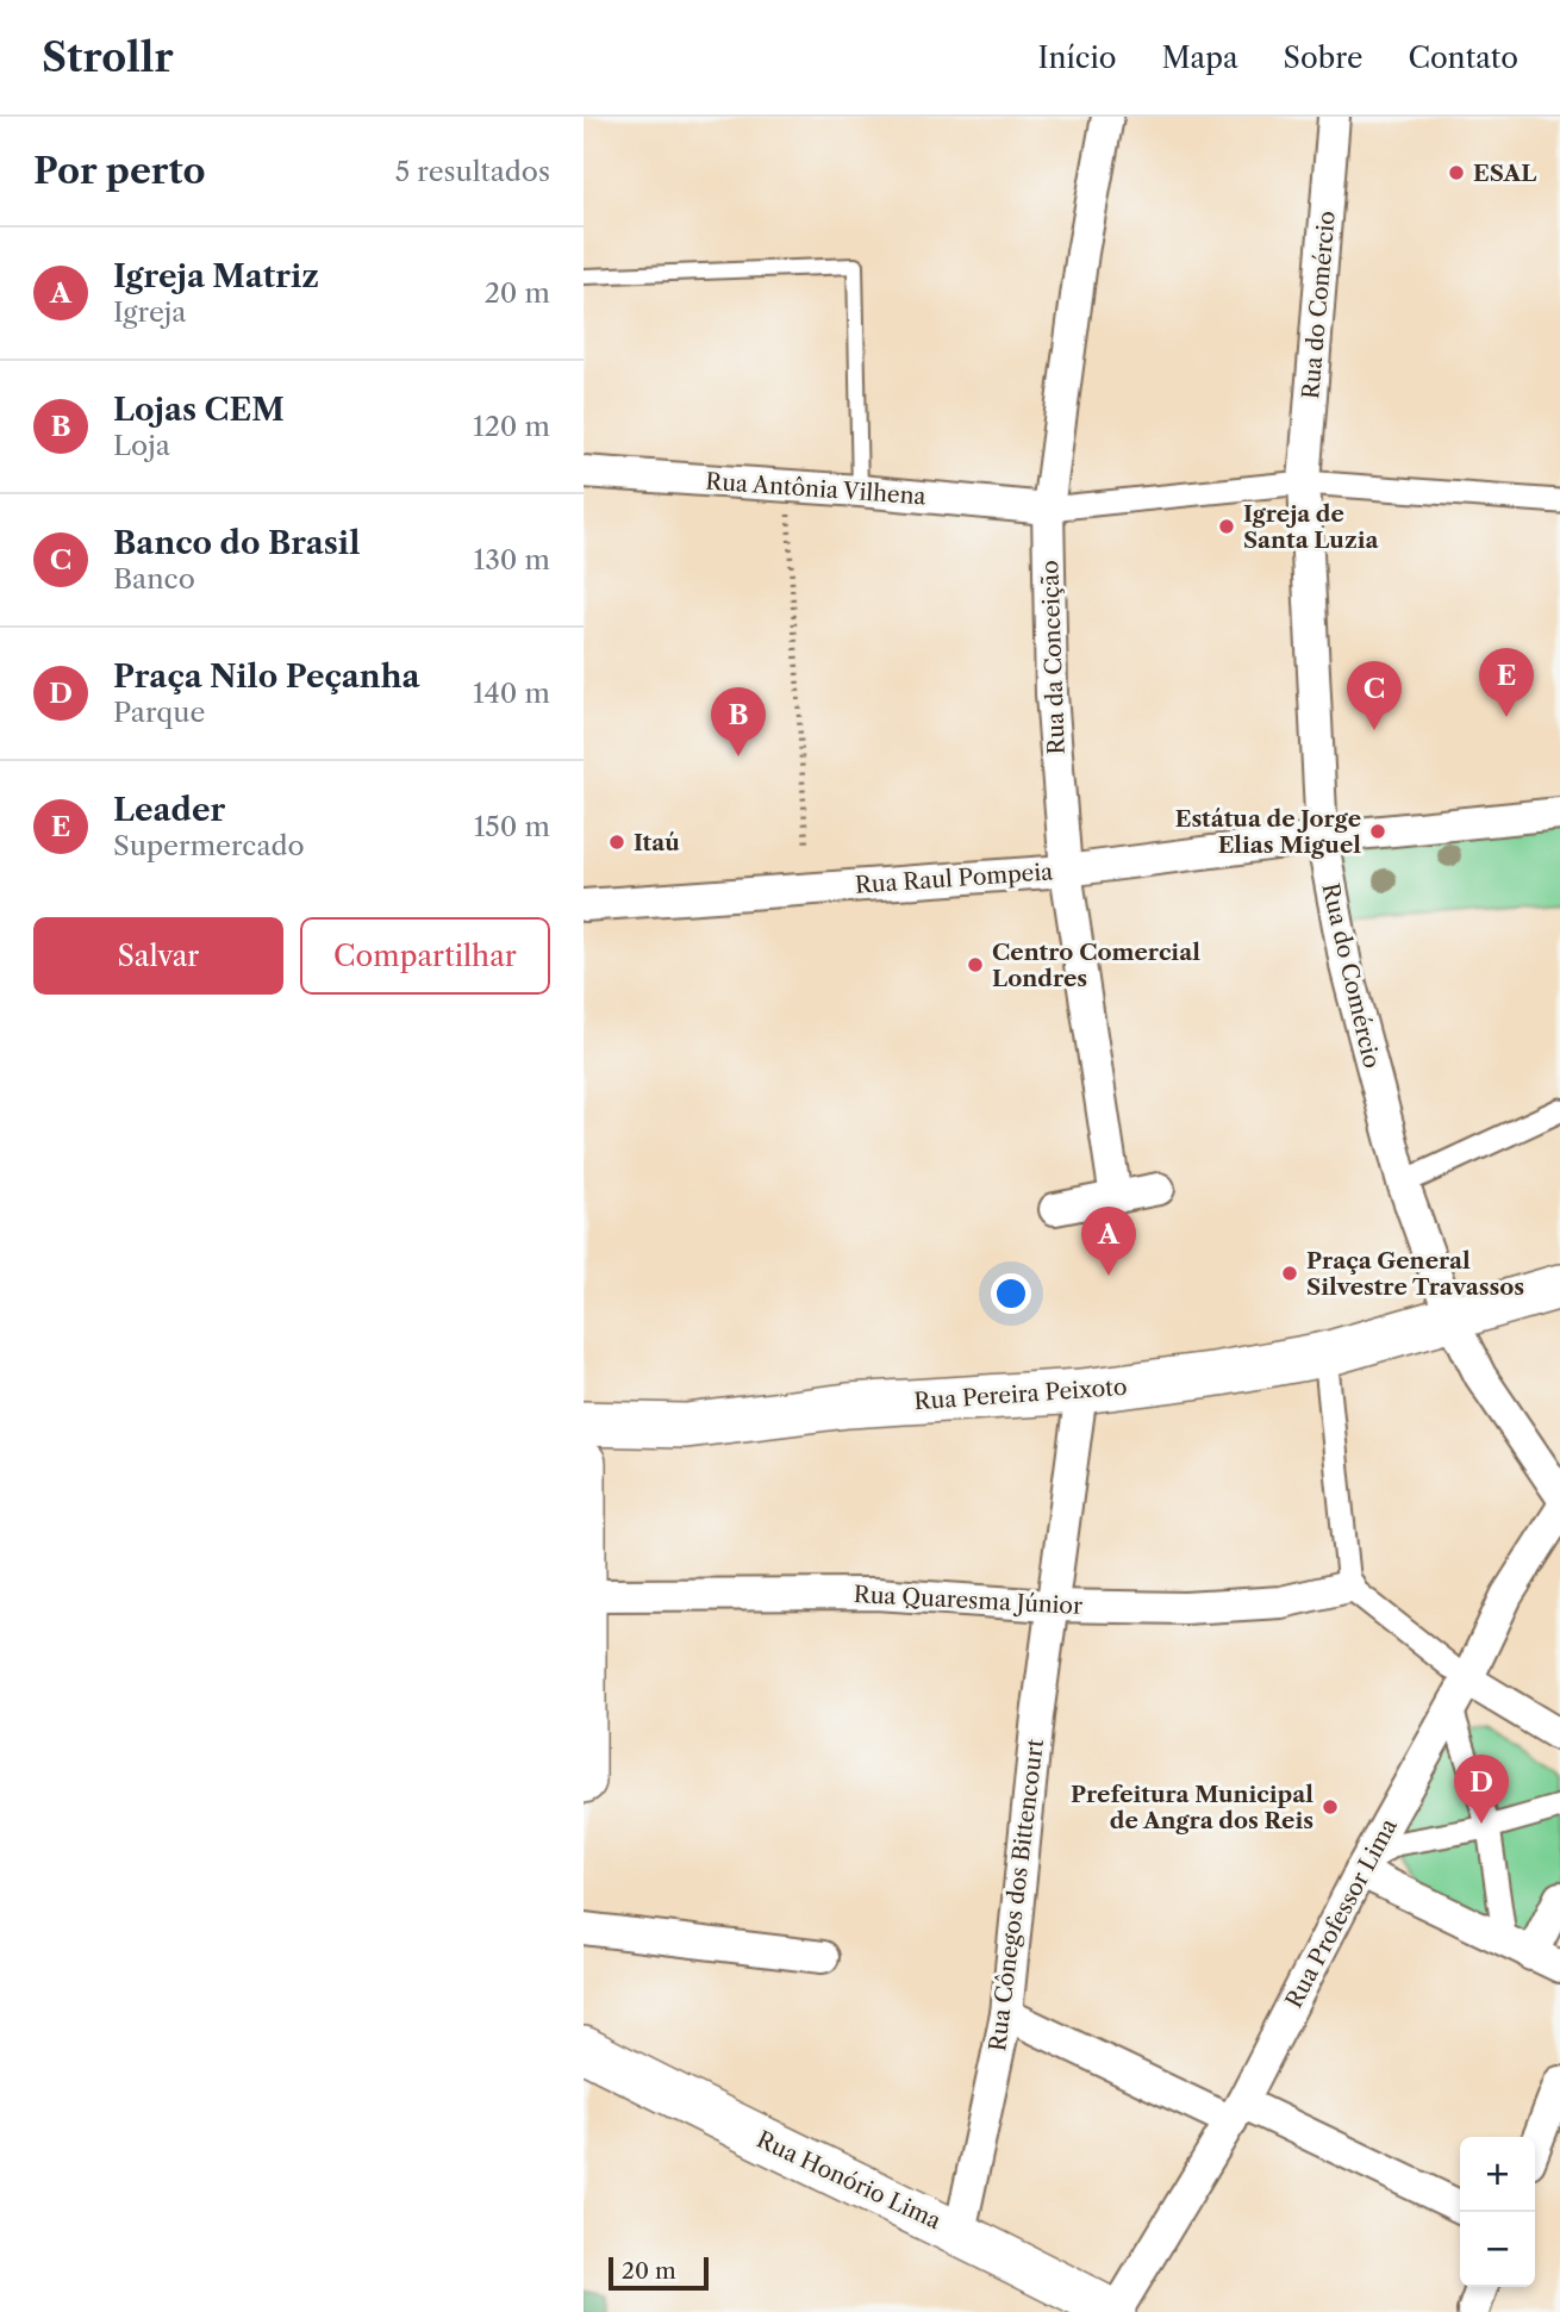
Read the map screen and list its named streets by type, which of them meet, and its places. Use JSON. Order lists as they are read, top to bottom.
{
  "streets": {
    "main road": ["Rua Pereira Peixoto", "Rua Honório Lima"],
    "street": [
      "Rua do Comércio",
      "Rua Antônia Vilhena",
      "Rua da Conceição",
      "Rua Raul Pompeia",
      "Rua Quaresma Júnior",
      "Rua Cônegos dos Bittencourt",
      "Rua Professor Lima"
    ]
  },
  "crossings": [
    ["Rua do Comércio", "Rua Raul Pompeia"],
    ["Rua do Comércio", "Rua Pereira Peixoto"],
    ["Rua Antônia Vilhena", "Rua da Conceição"],
    ["Rua da Conceição", "Rua Raul Pompeia"],
    ["Rua Pereira Peixoto", "Rua Cônegos dos Bittencourt"],
    ["Rua Quaresma Júnior", "Rua Cônegos dos Bittencourt"],
    ["Rua Cônegos dos Bittencourt", "Rua Honório Lima"],
    ["Rua Professor Lima", "Rua Honório Lima"]
  ],
  "places": [
    "ESAL",
    "Igreja de Santa Luzia",
    "Estátua de Jorge Elias Miguel",
    "Itaú",
    "Centro Comercial Londres",
    "Praça General Silvestre Travassos",
    "Prefeitura Municipal de Angra dos Reis"
  ],
  "scale_bar": "20 m",
  "page": {
    "header": "Strollr",
    "nav": [
      "Início",
      "Mapa",
      "Sobre",
      "Contato"
    ],
    "heading": ["Por perto", "5 resultados"],
    "list": [
      {
        "mark": "A",
        "name": "Igreja Matriz",
        "note": "Igreja",
        "value": "20 m"
      },
      {
        "mark": "B",
        "name": "Lojas CEM",
        "note": "Loja",
        "value": "120 m"
      },
      {
        "mark": "C",
        "name": "Banco do Brasil",
        "note": "Banco",
        "value": "130 m"
      },
      {
        "mark": "D",
        "name": "Praça Nilo Peçanha",
        "note": "Parque",
        "value": "140 m"
      },
      {
        "mark": "E",
        "name": "Leader",
        "note": "Supermercado",
        "value": "150 m"
      }
    ],
    "pins": [
      "E",
      "C",
      "B",
      "A",
      "D"
    ],
    "buttons": ["Salvar", "Compartilhar"],
    "map_buttons": ["+", "−"],
    "scale": "20 m"
  }
}
